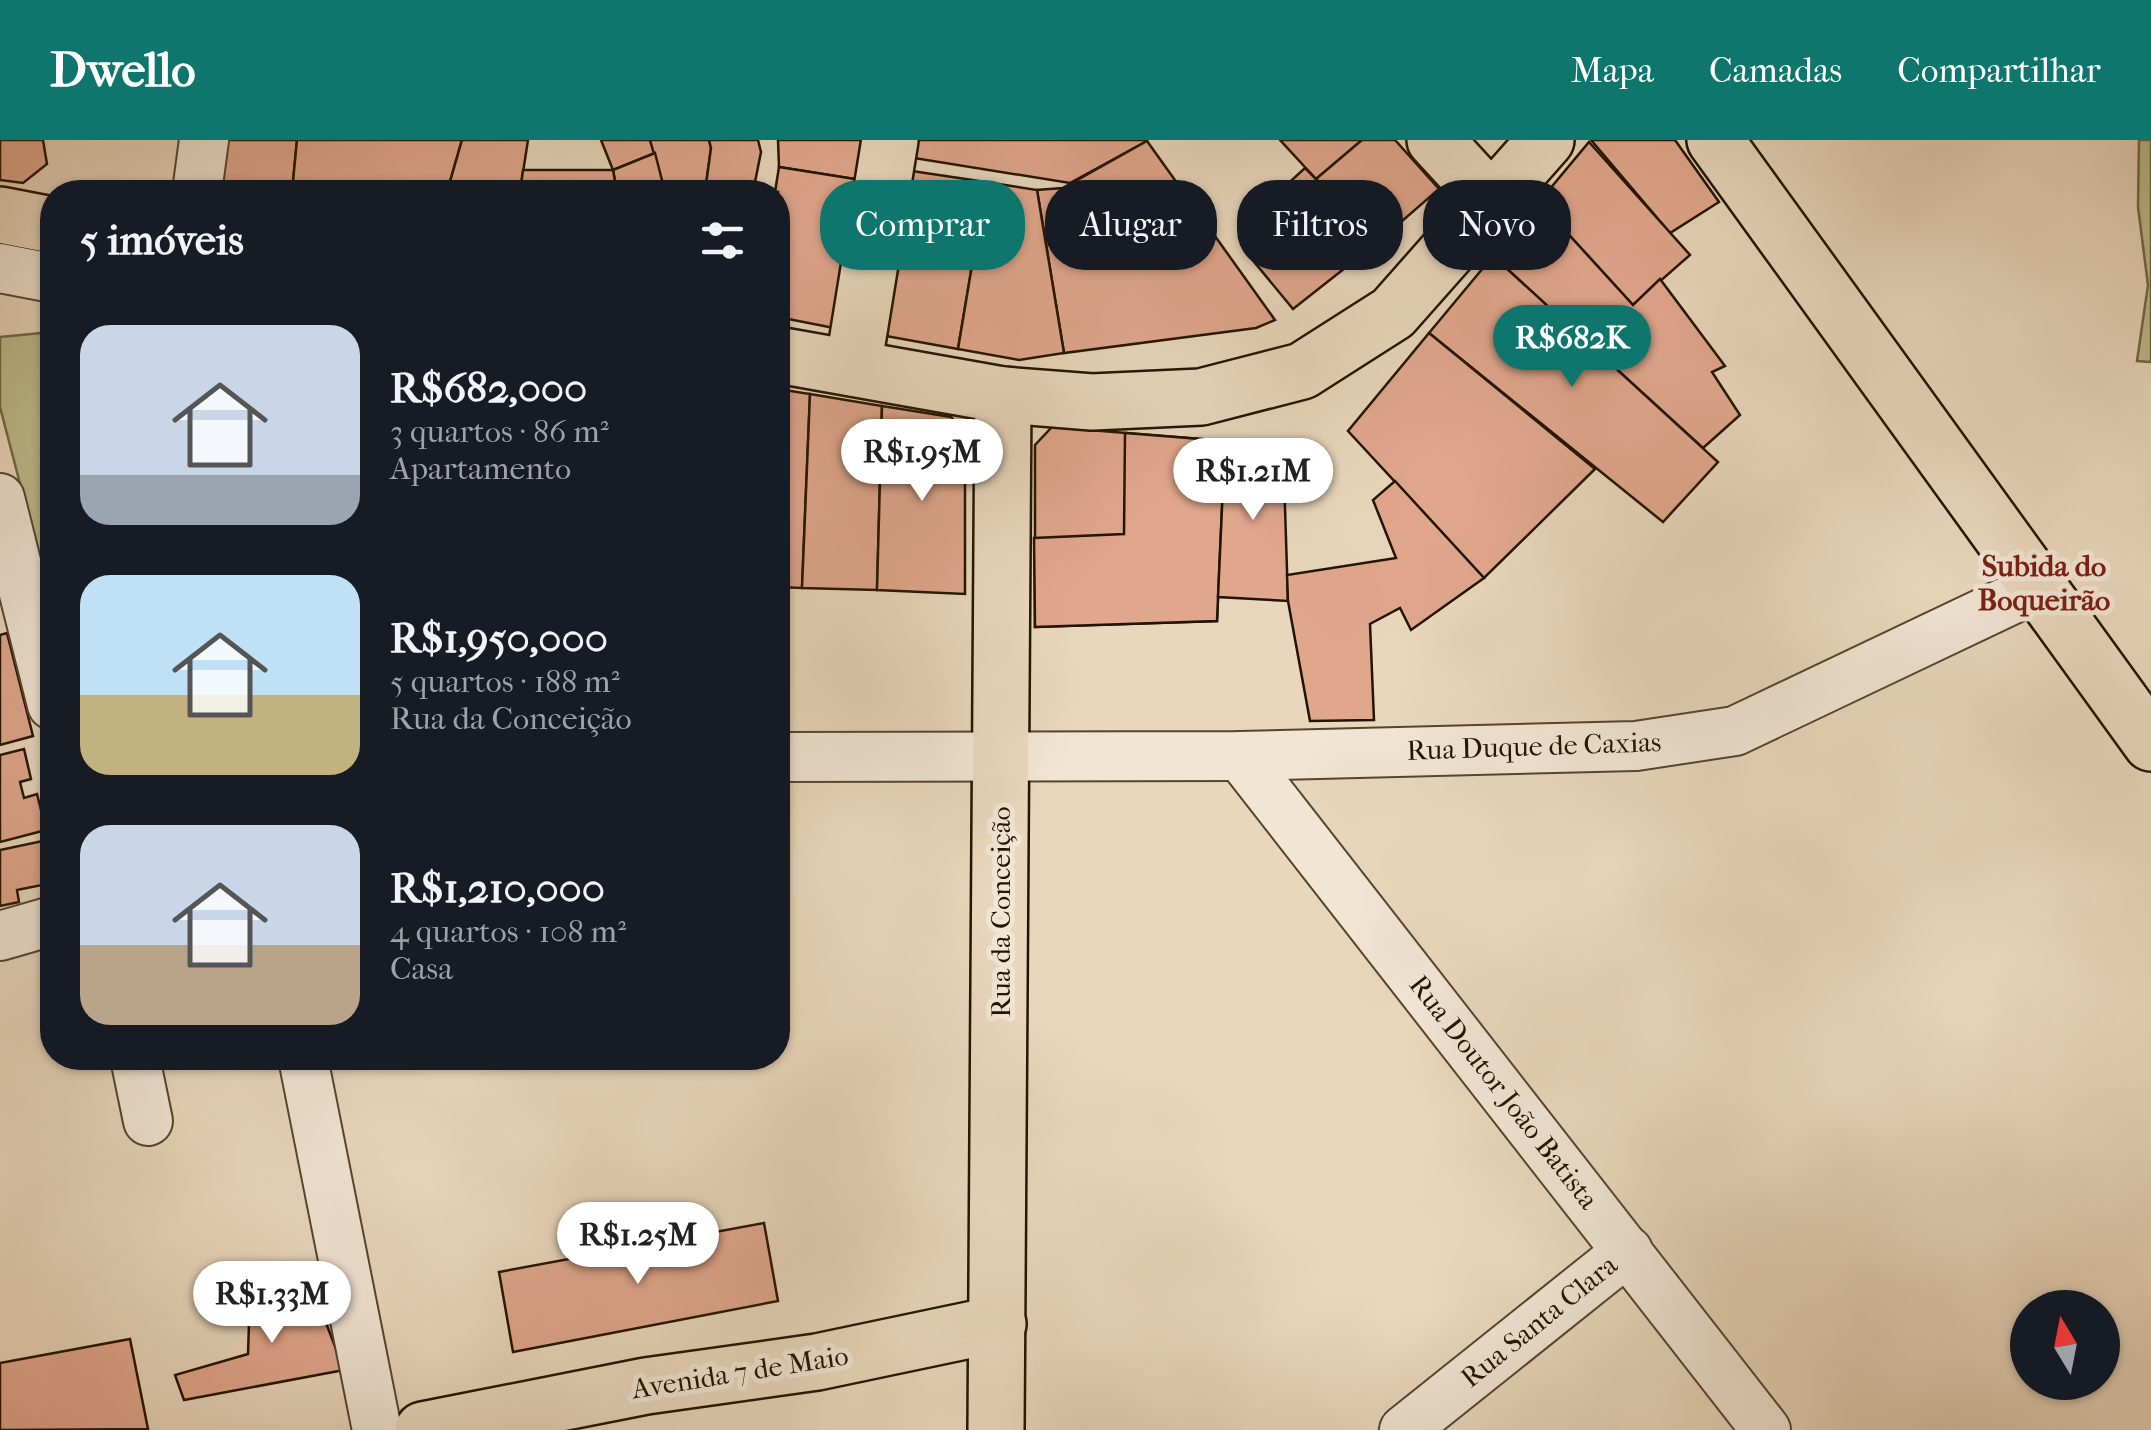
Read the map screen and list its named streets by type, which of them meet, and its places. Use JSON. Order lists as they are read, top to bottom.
{
  "streets": {
    "main road": ["Rua da Conceição", "Avenida 7 de Maio"],
    "street": ["Rua Duque de Caxias", "Rua Doutor João Batista", "Rua Santa Clara"]
  },
  "crossings": [
    ["Rua Duque de Caxias", "Rua da Conceição"],
    ["Rua Duque de Caxias", "Rua Doutor João Batista"],
    ["Rua da Conceição", "Avenida 7 de Maio"],
    ["Rua Doutor João Batista", "Rua Santa Clara"]
  ],
  "districts": ["Subida do Boqueirão"],
  "north": "top",
  "page": {
    "header": "Dwello",
    "nav": ["Mapa", "Camadas", "Compartilhar"],
    "chip": [
      "Comprar",
      "Alugar",
      "Filtros",
      "Novo"
    ],
    "heading": "5 imóveis",
    "list": [
      {
        "name": "R$682,000",
        "note": "3 quartos · 86 m² · Apartamento"
      },
      {
        "name": "R$1,950,000",
        "note": "5 quartos · 188 m² · Rua da Conceição"
      },
      {
        "name": "R$1,210,000",
        "note": "4 quartos · 108 m² · Casa"
      }
    ],
    "price": [
      "R$682K",
      "R$1.95M",
      "R$1.21M",
      "R$1.25M",
      "R$1.33M"
    ]
  }
}
